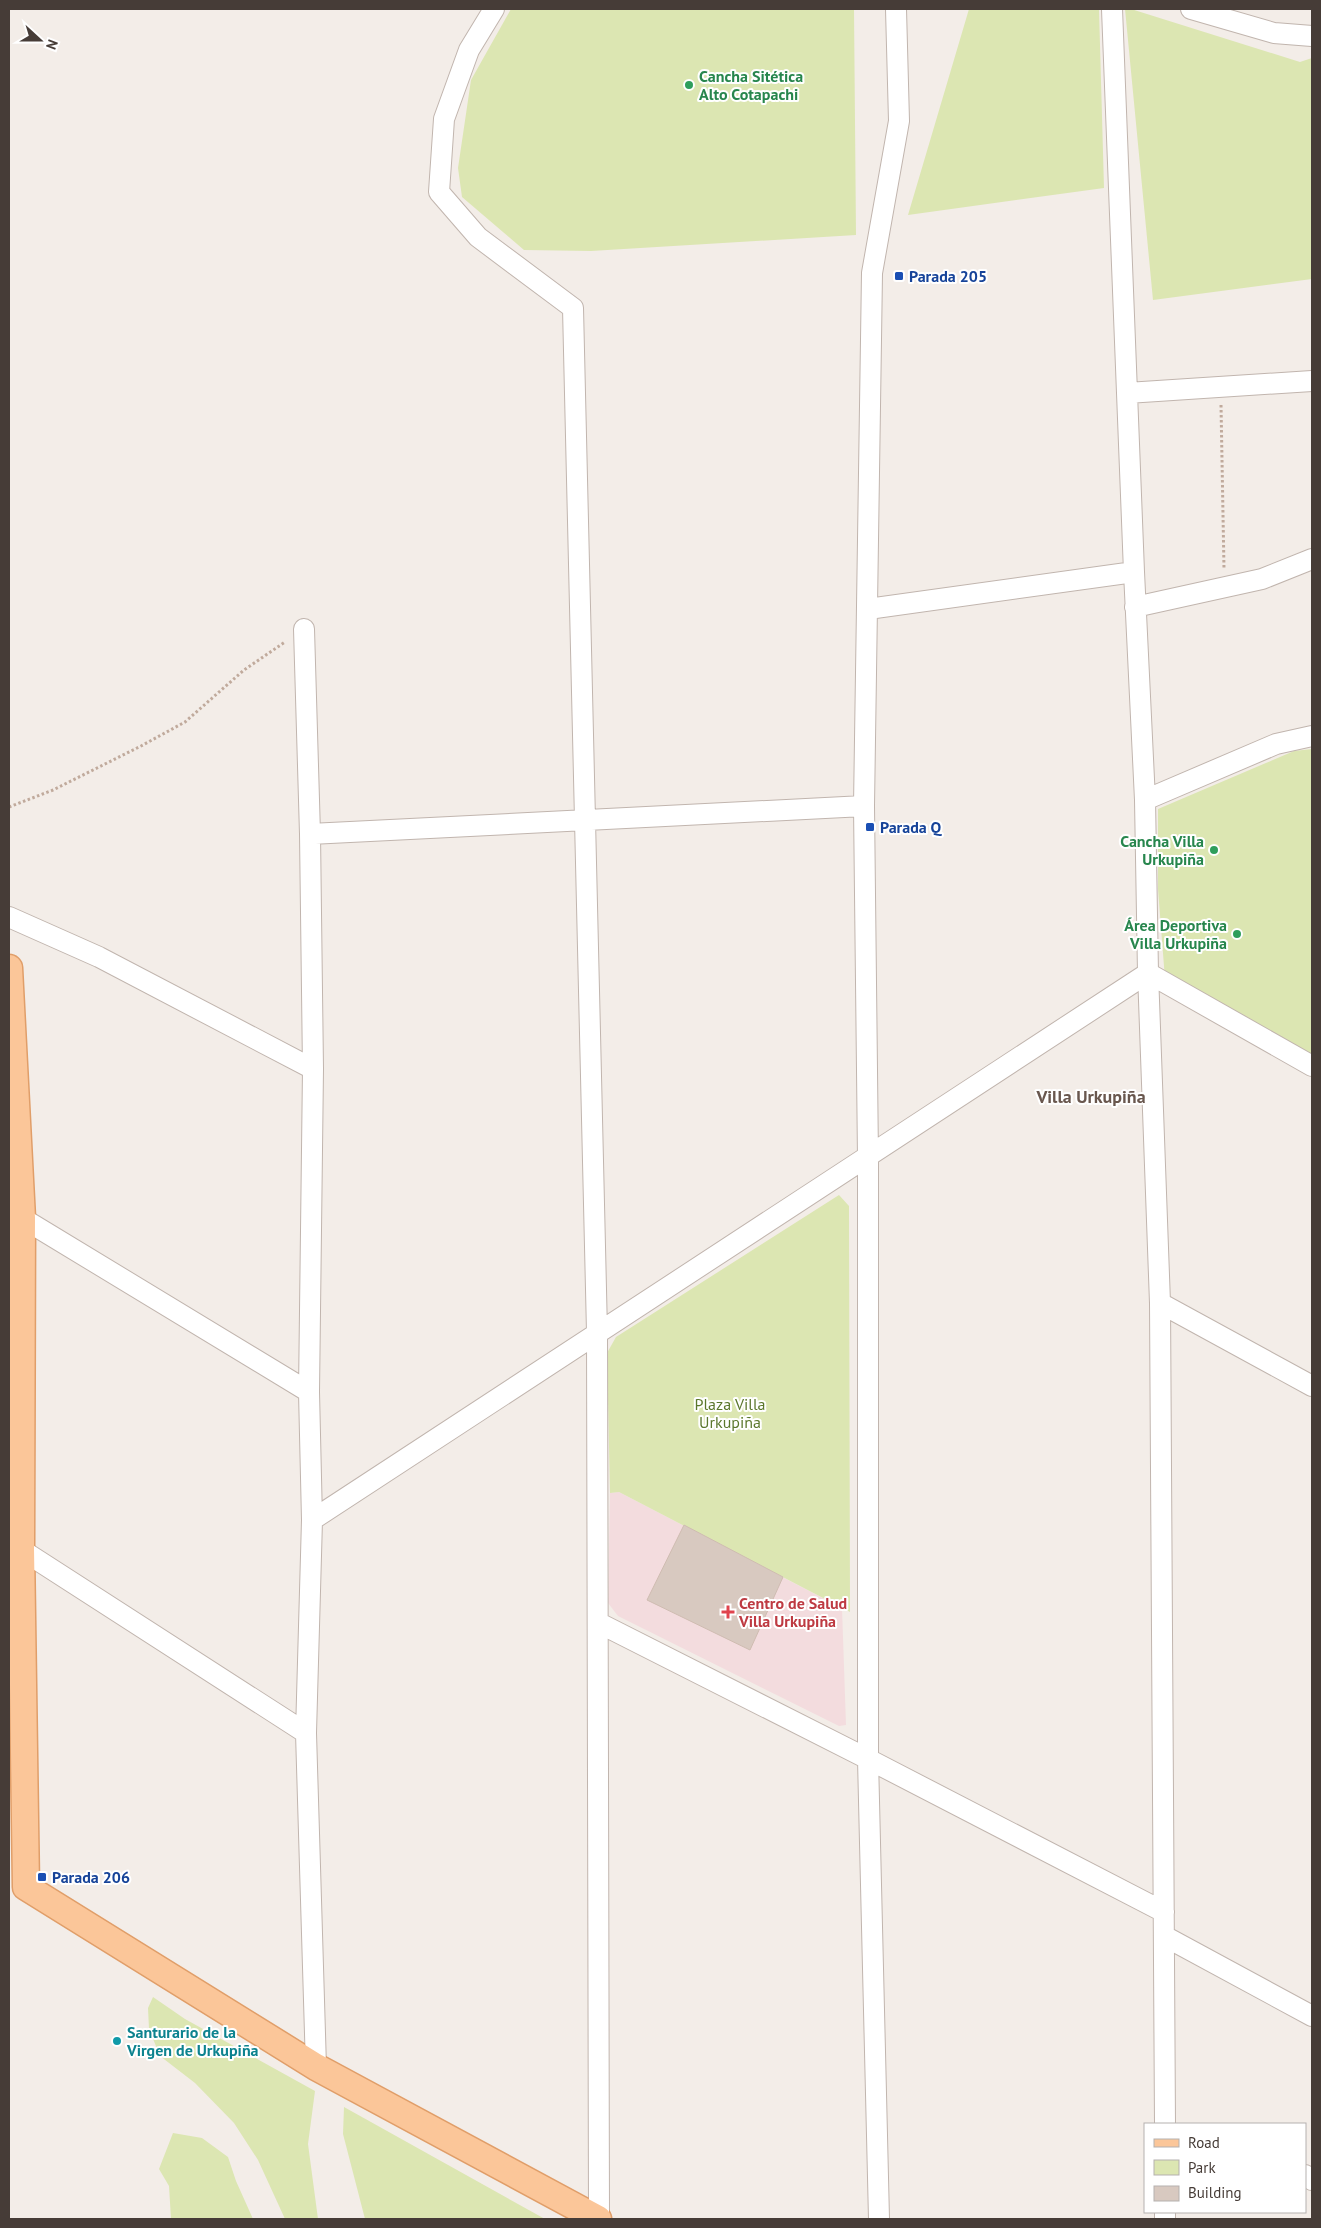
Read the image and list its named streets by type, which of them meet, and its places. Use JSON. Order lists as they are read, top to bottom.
{
  "districts": ["Villa Urkupiña"],
  "parks": ["Plaza Villa Urkupiña"],
  "places": {
    "other": [
      "Cancha Sitética Alto Cotapachi",
      "Cancha Villa Urkupiña",
      "Área Deportiva Villa Urkupiña",
      "Santurario de la Virgen de Urkupiña"
    ],
    "transit": ["Parada 205", "Parada Q", "Parada 206"],
    "health": ["Centro de Salud Villa Urkupiña"]
  },
  "legend": ["Road", "Park", "Building"],
  "north": "right"
}
